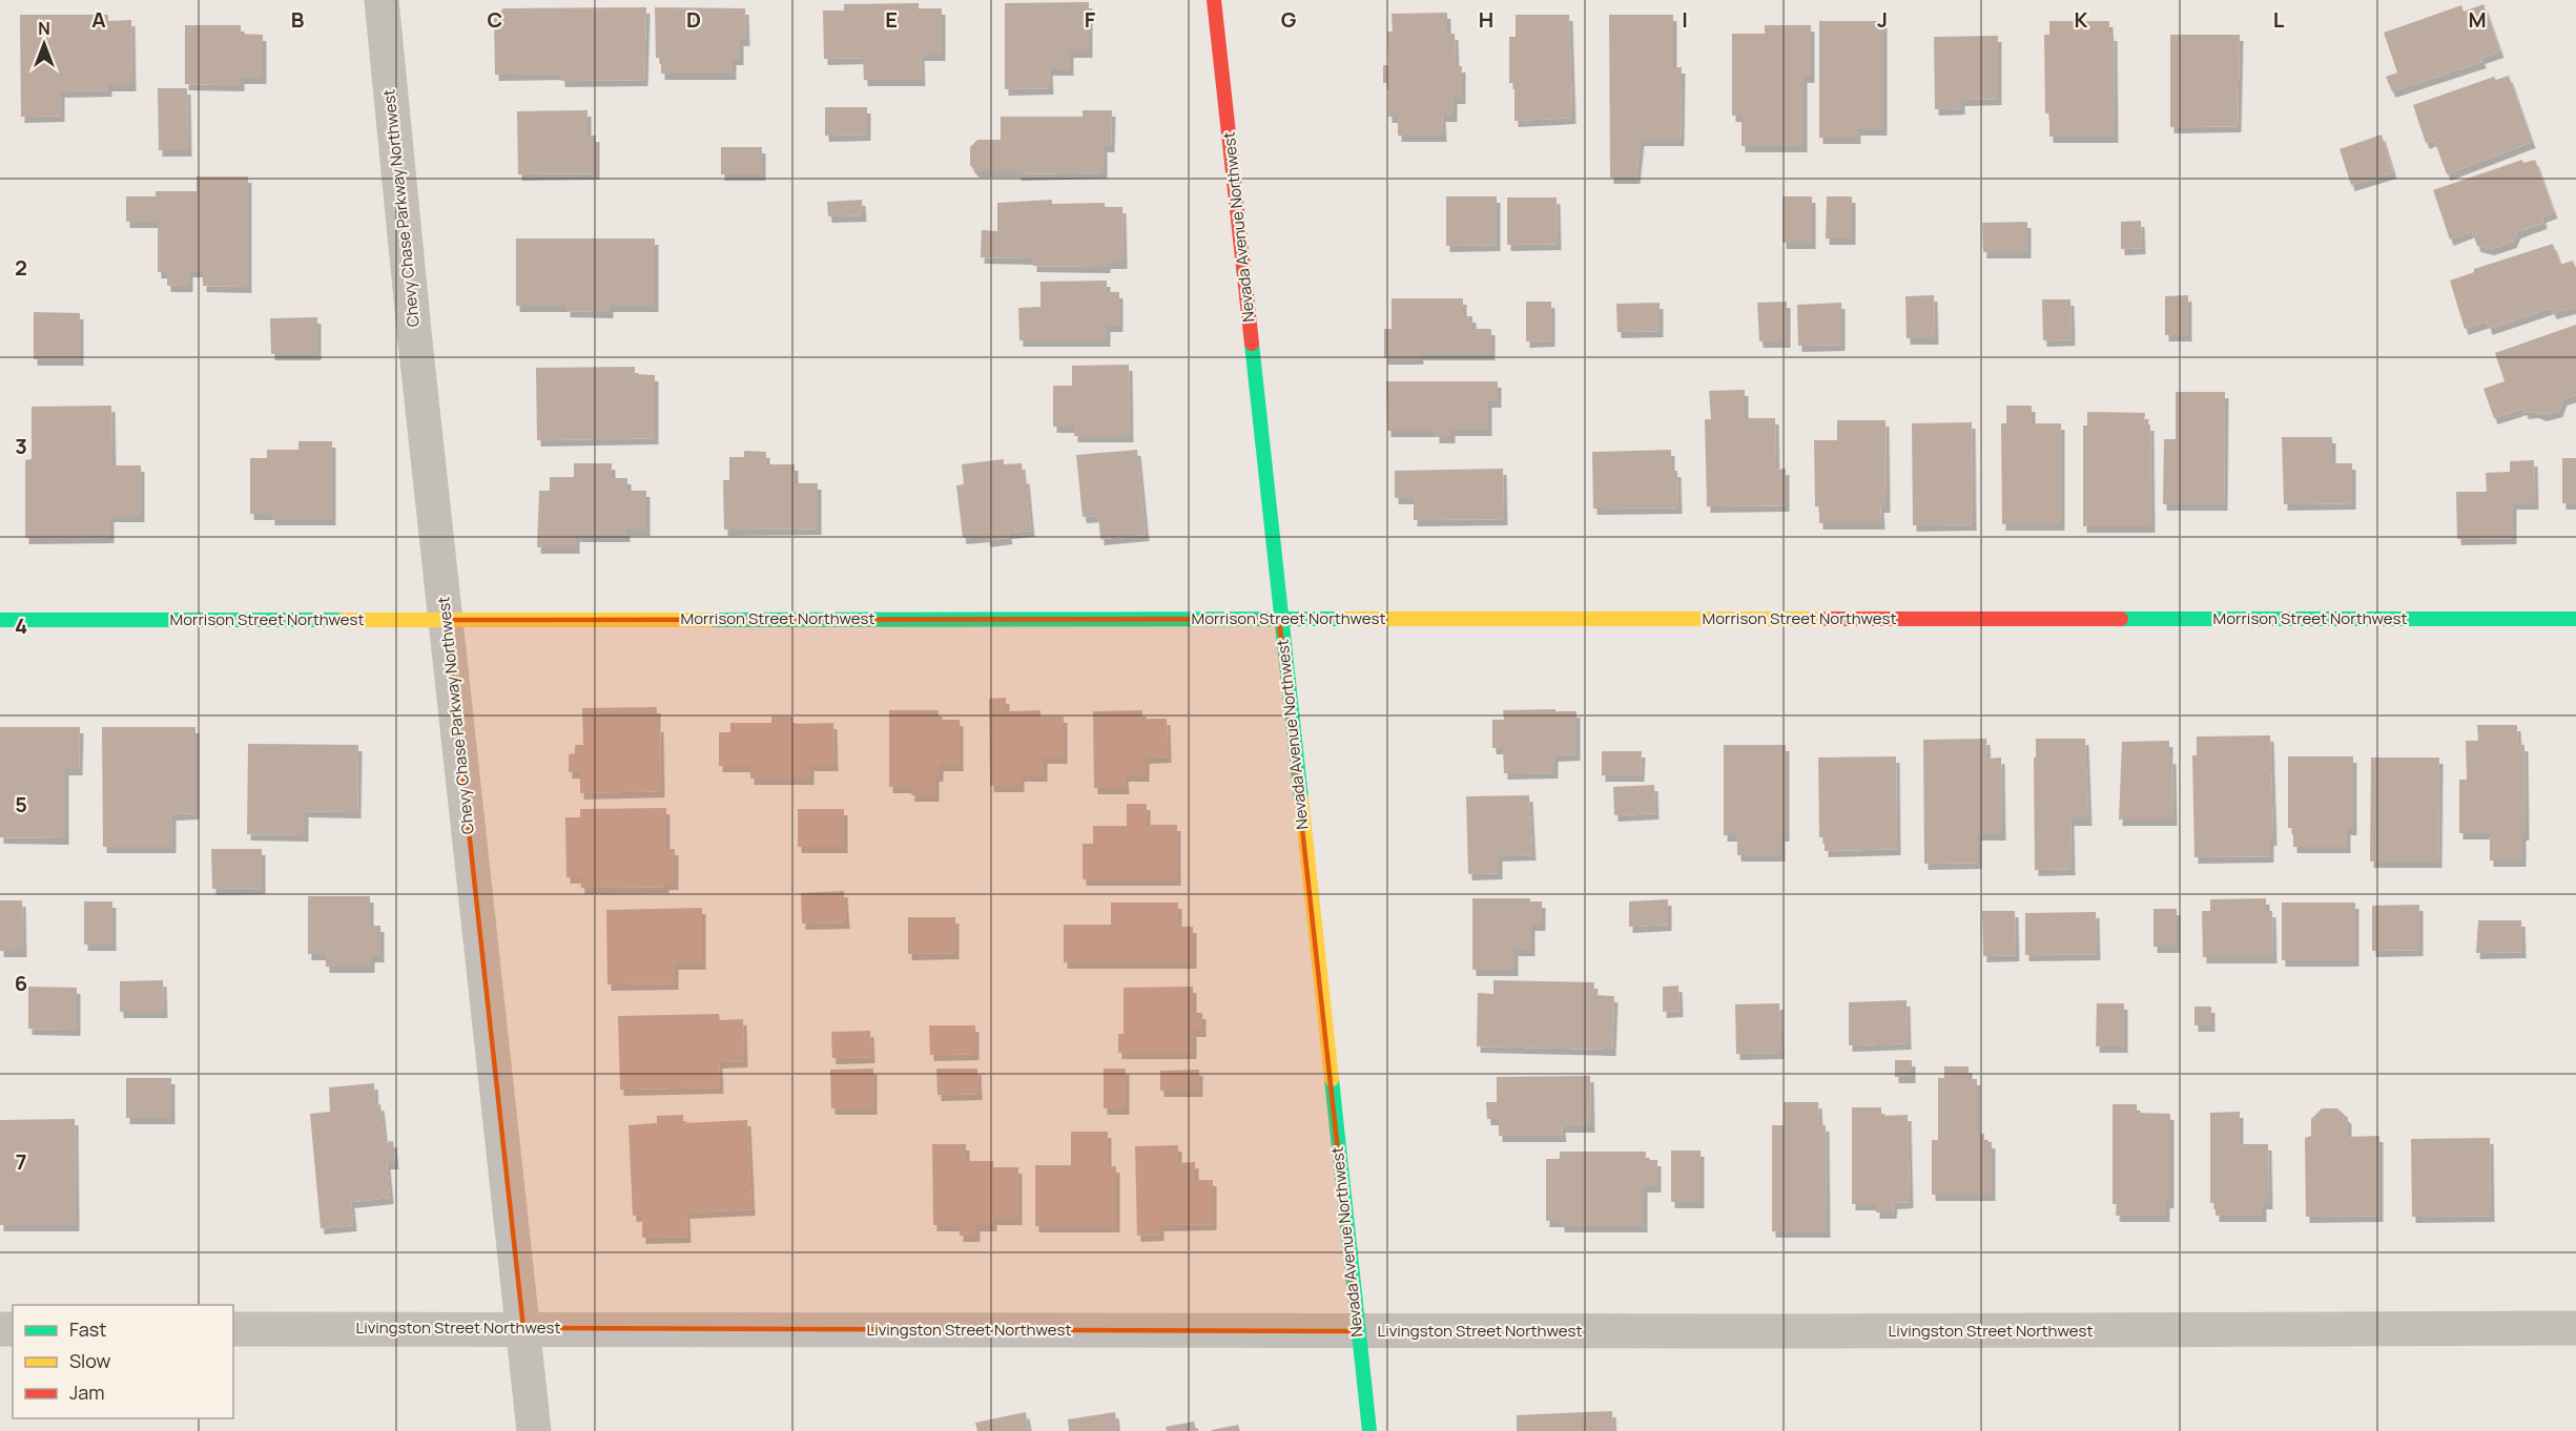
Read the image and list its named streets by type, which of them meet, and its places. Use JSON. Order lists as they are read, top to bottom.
{
  "streets": {
    "street": [
      "Chevy Chase Parkway Northwest",
      "Nevada Avenue Northwest",
      "Morrison Street Northwest",
      "Livingston Street Northwest"
    ]
  },
  "crossings": [
    ["Chevy Chase Parkway Northwest", "Morrison Street Northwest"],
    ["Chevy Chase Parkway Northwest", "Livingston Street Northwest"],
    ["Nevada Avenue Northwest", "Morrison Street Northwest"],
    ["Nevada Avenue Northwest", "Livingston Street Northwest"]
  ],
  "legend": ["Fast", "Slow", "Jam"],
  "north": "top",
  "grid": {
    "columns": [
      "A",
      "B",
      "C",
      "D",
      "E",
      "F",
      "G",
      "H",
      "I",
      "J",
      "K",
      "L",
      "M"
    ],
    "rows": [
      "2",
      "3",
      "4",
      "5",
      "6",
      "7"
    ]
  }
}
